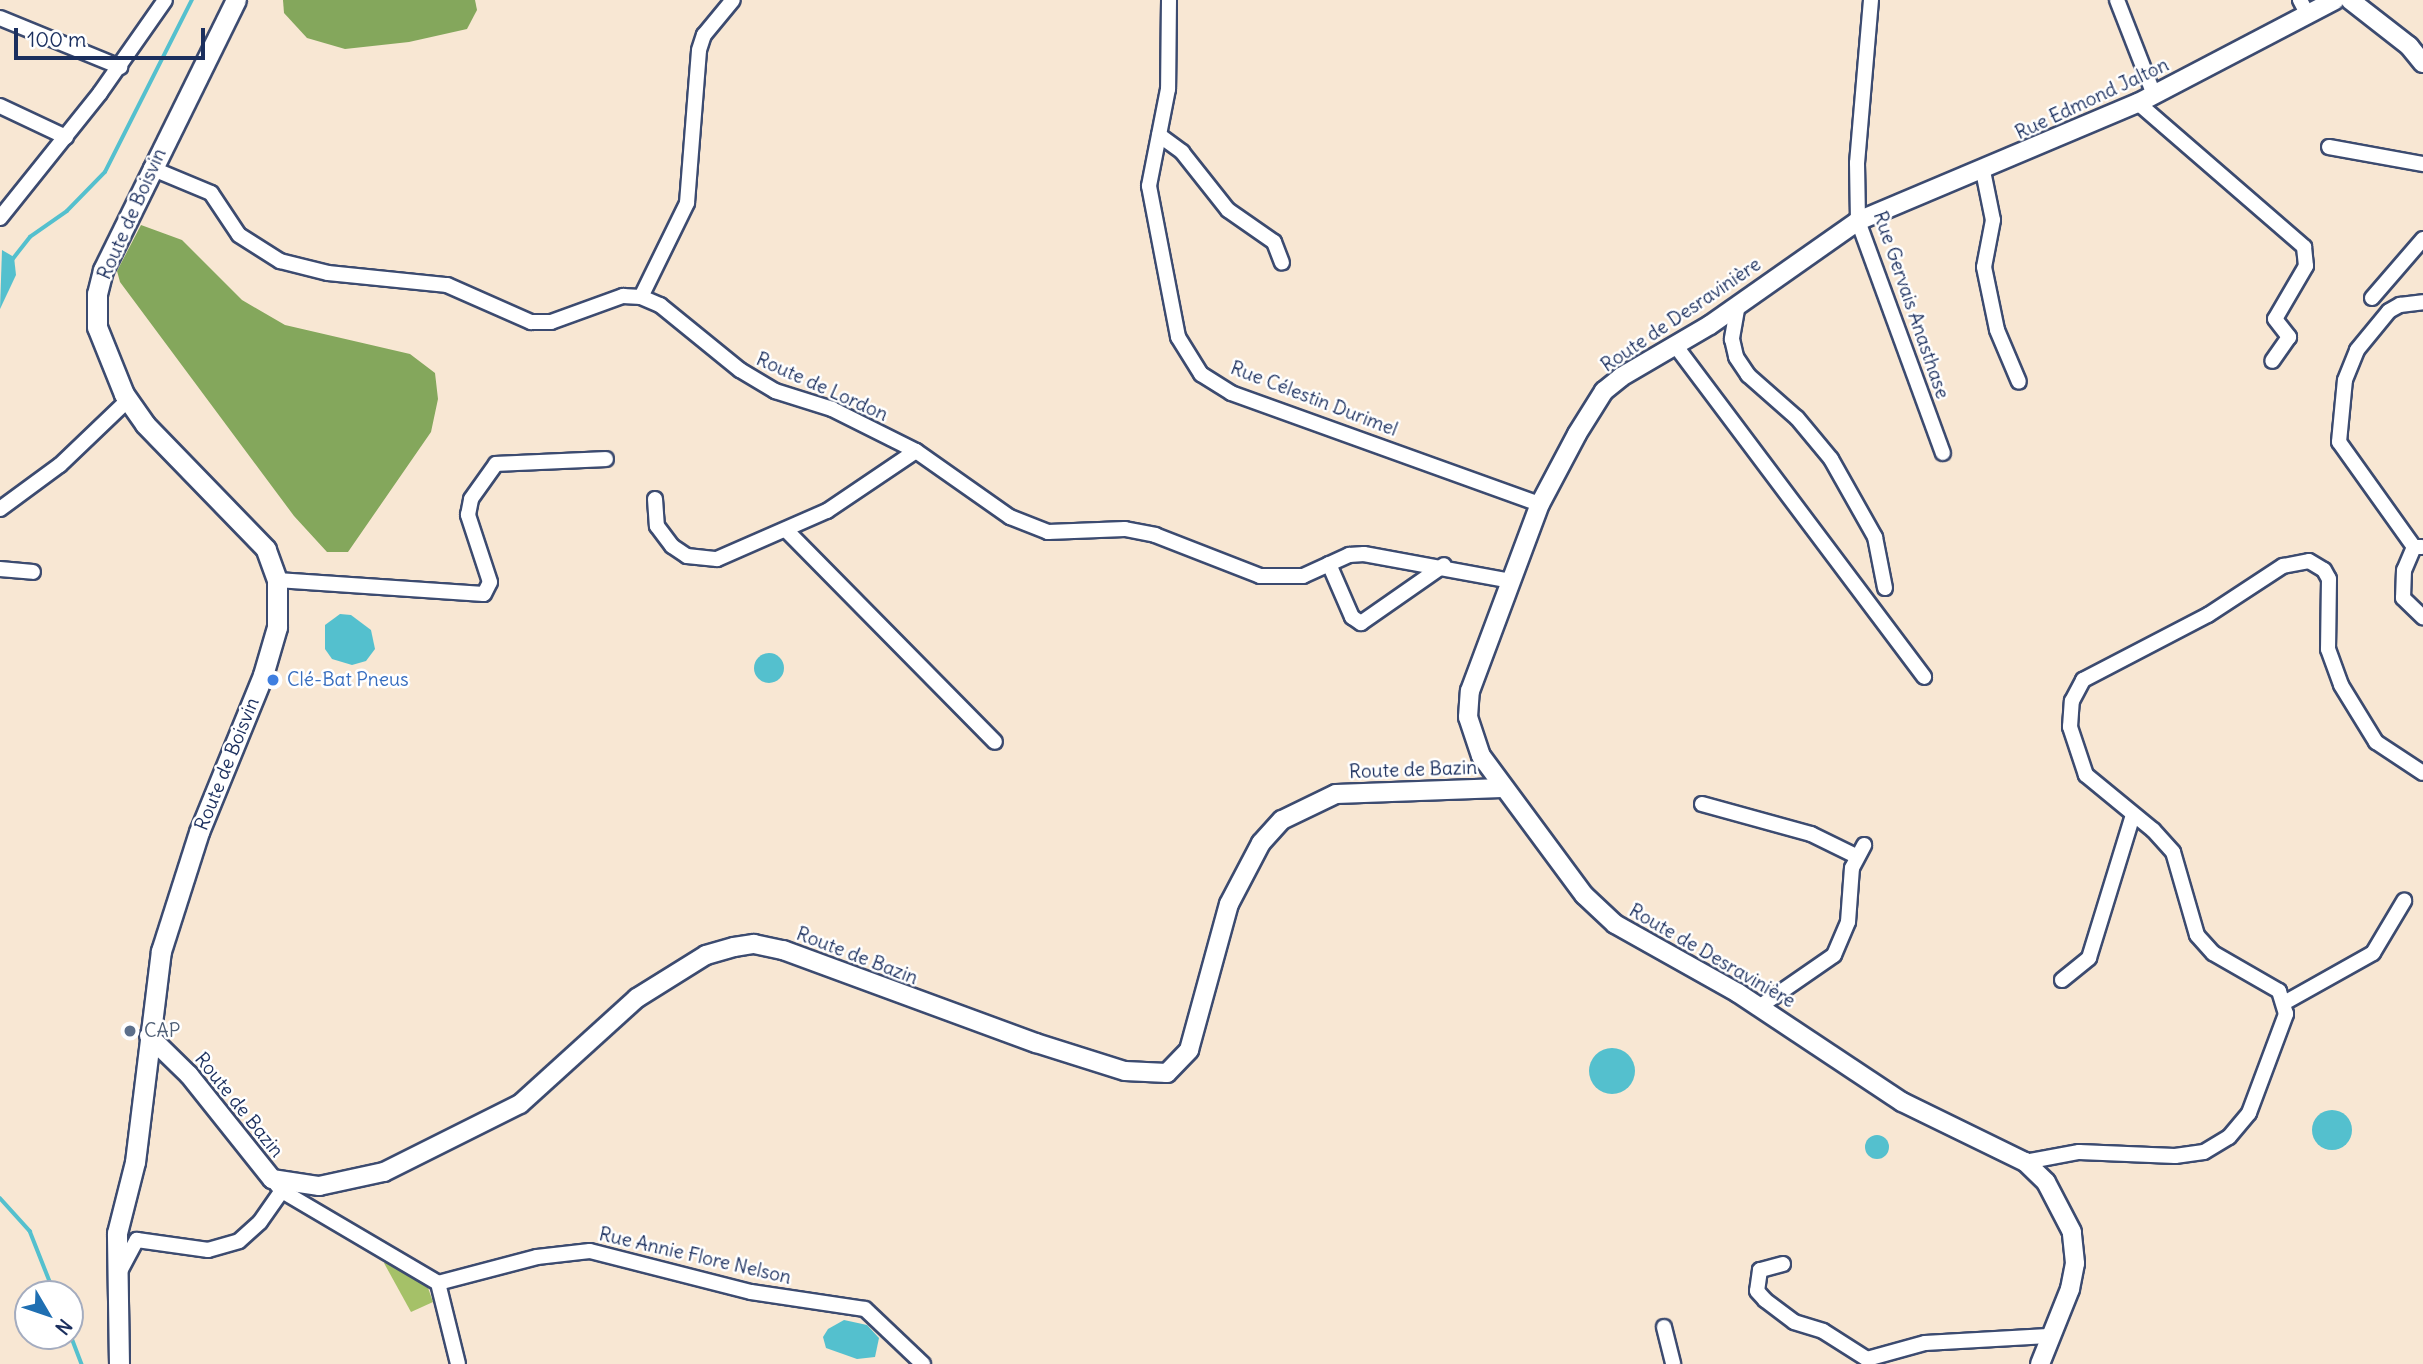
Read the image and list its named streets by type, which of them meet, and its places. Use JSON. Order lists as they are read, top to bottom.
{
  "streets": {
    "main road": ["Route de Boisvin"],
    "street": [
      "Rue Edmond Jalton",
      "Rue Gervais Anasthase",
      "Route de Desravinière",
      "Route de Lordon",
      "Rue Célestin Durimel",
      "Route de Bazin",
      "Rue Annie Flore Nelson"
    ]
  },
  "crossings": [
    ["Rue Edmond Jalton", "Rue Gervais Anasthase"],
    ["Rue Edmond Jalton", "Route de Desravinière"],
    ["Route de Boisvin", "Route de Bazin"],
    ["Rue Gervais Anasthase", "Route de Desravinière"],
    ["Route de Desravinière", "Route de Lordon"],
    ["Route de Desravinière", "Rue Célestin Durimel"],
    ["Route de Desravinière", "Route de Bazin"]
  ],
  "places": ["Clé-Bat Pneus", "CAP"],
  "scale_bar": "100 m",
  "north": "bottom right"
}
